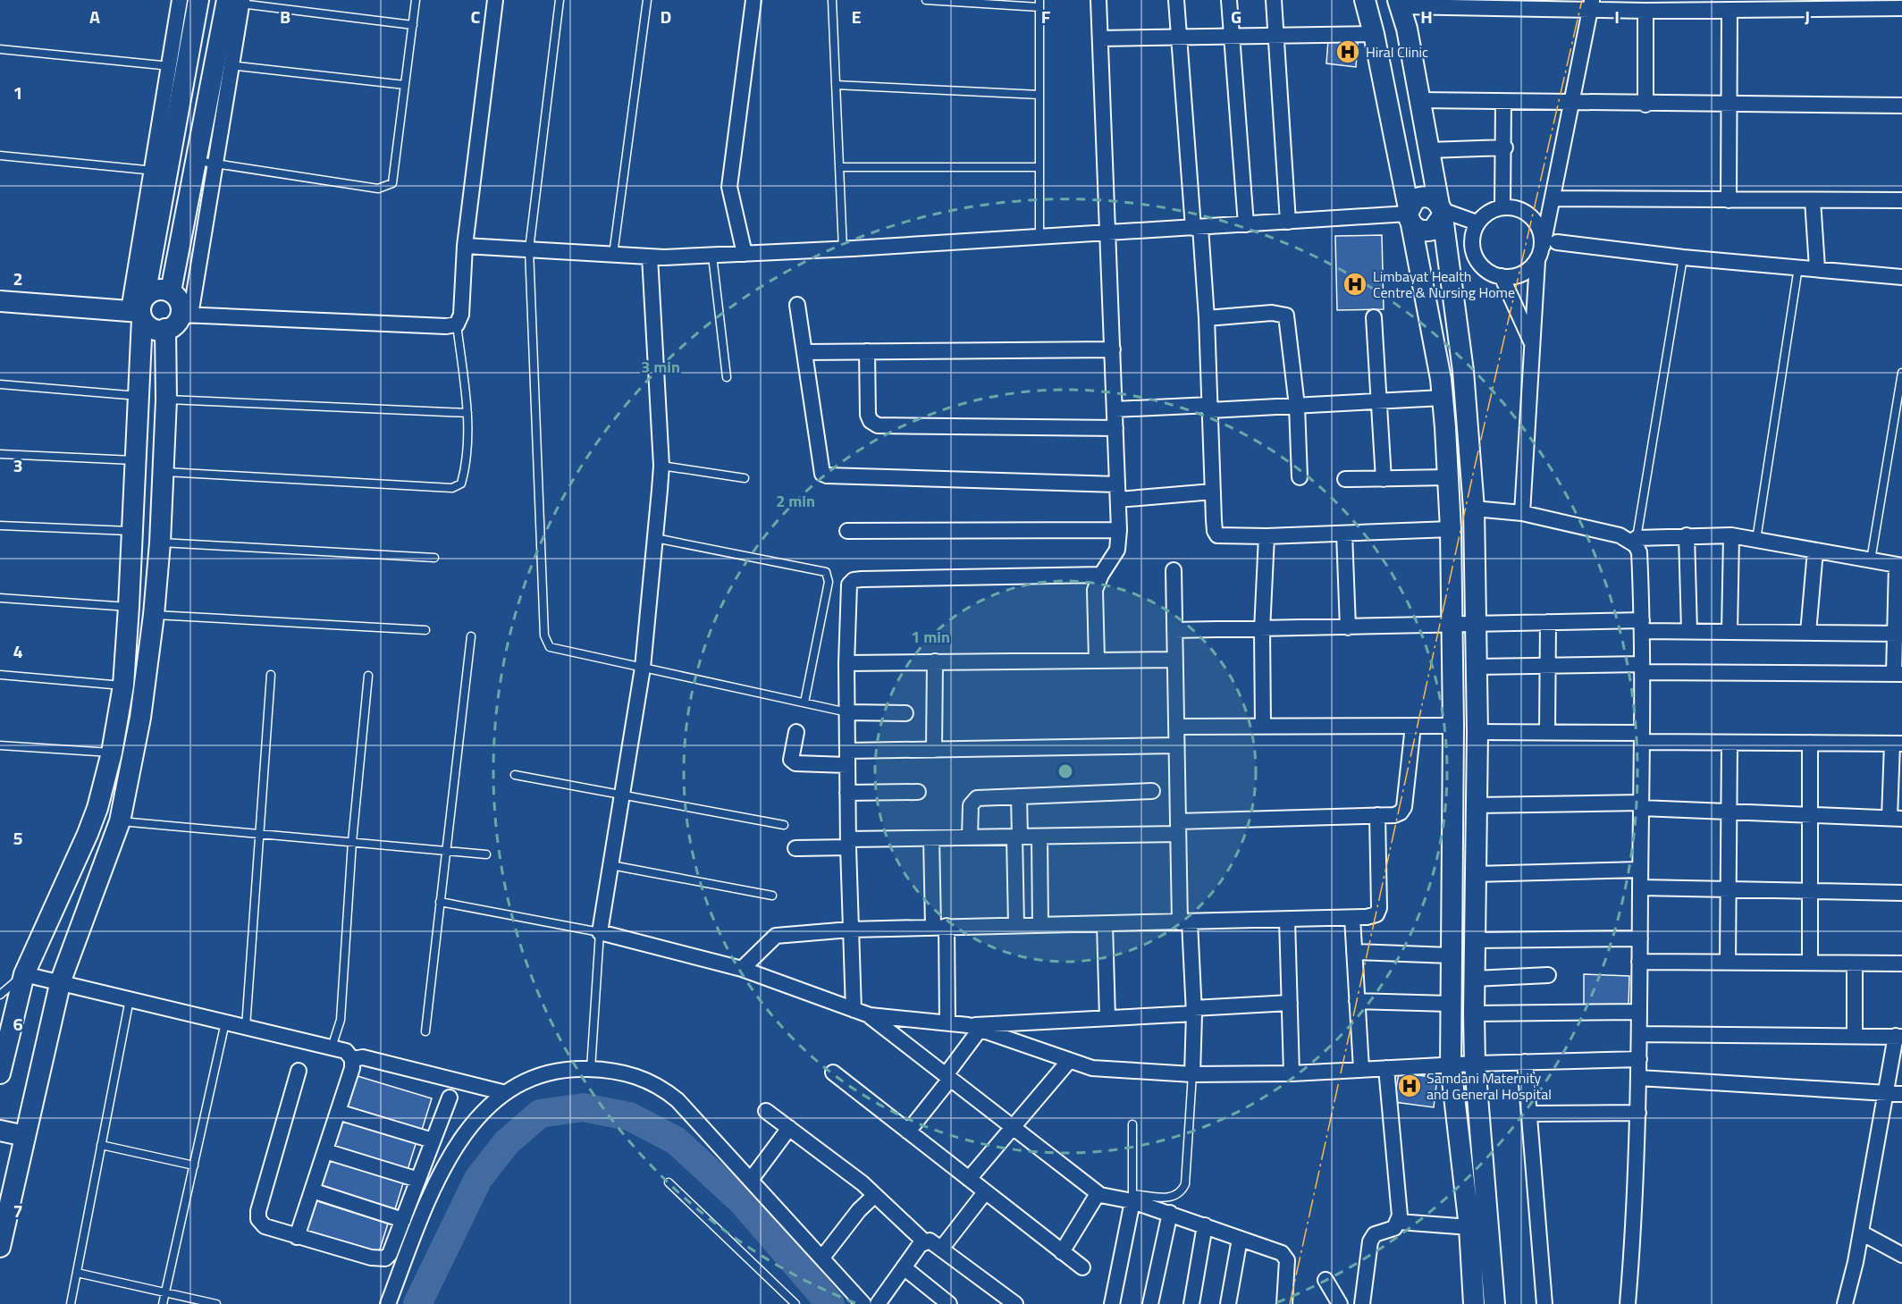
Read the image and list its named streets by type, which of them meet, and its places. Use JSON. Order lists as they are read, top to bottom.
{
  "places": {
    "hospital": ["Hiral Clinic", "Limbayat Health Centre & Nursing Home", "Samdani Maternity and General Hospital"]
  },
  "grid": {
    "columns": [
      "A",
      "B",
      "C",
      "D",
      "E",
      "F",
      "G",
      "H",
      "I",
      "J"
    ],
    "rows": [
      "1",
      "2",
      "3",
      "4",
      "5",
      "6",
      "7"
    ]
  },
  "rings": ["3 min", "2 min", "1 min"]
}
